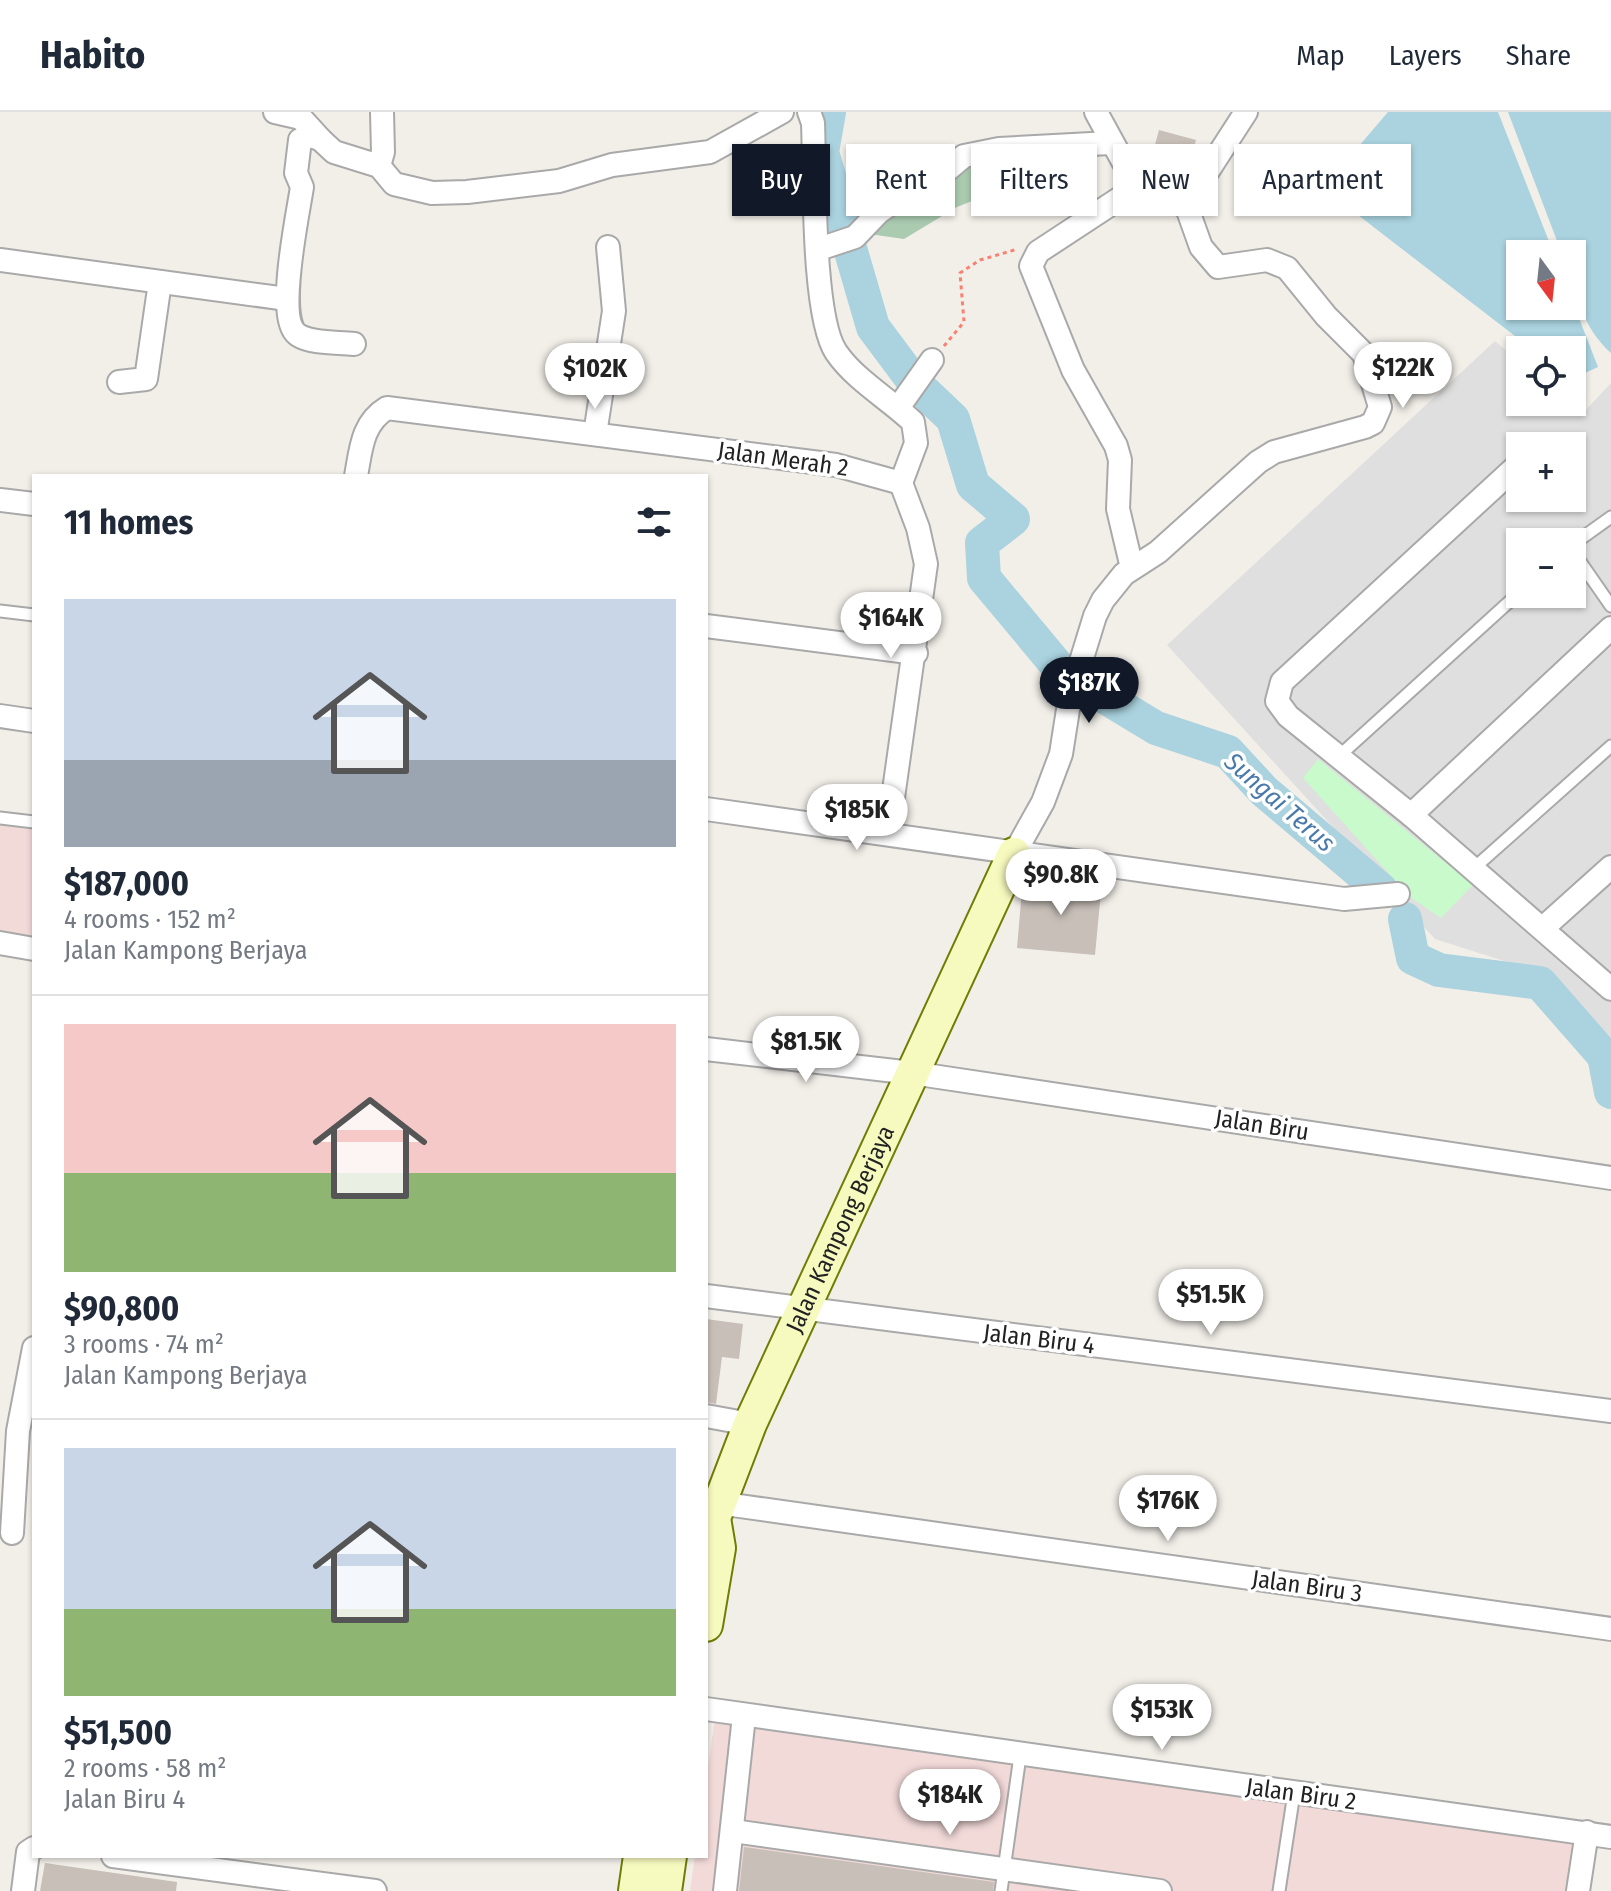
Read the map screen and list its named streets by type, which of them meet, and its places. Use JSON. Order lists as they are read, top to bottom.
{
  "streets": {
    "street": [
      "Jalan Merah 2",
      "Jalan Biru",
      "Jalan Kampong Berjaya",
      "Jalan Biru 4",
      "Jalan Biru 3",
      "Jalan Biru 2"
    ]
  },
  "crossings": [
    ["Jalan Biru", "Jalan Kampong Berjaya"],
    ["Jalan Kampong Berjaya", "Jalan Biru 4"],
    ["Jalan Kampong Berjaya", "Jalan Biru 3"]
  ],
  "water": ["Sungai Terus"],
  "north": "bottom",
  "page": {
    "header": "Habito",
    "nav": ["Map", "Layers", "Share"],
    "chip": [
      "Buy",
      "Rent",
      "Filters",
      "New",
      "Apartment"
    ],
    "map_buttons": ["+", "−"],
    "price": [
      "$122K",
      "$102K",
      "$164K",
      "$187K",
      "$185K",
      "$90.8K",
      "$81.5K",
      "$51.5K",
      "$176K",
      "$153K",
      "$184K"
    ],
    "heading": "11 homes",
    "list": [
      {
        "name": "$187,000",
        "note": "4 rooms · 152 m² · Jalan Kampong Berjaya"
      },
      {
        "name": "$90,800",
        "note": "3 rooms · 74 m² · Jalan Kampong Berjaya"
      },
      {
        "name": "$51,500",
        "note": "2 rooms · 58 m² · Jalan Biru 4"
      }
    ]
  }
}
